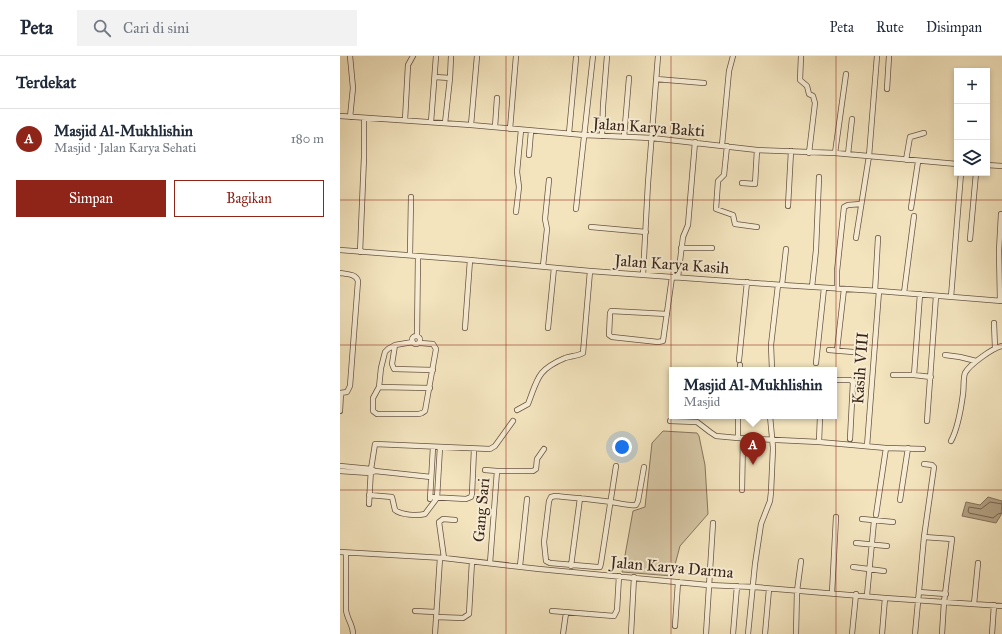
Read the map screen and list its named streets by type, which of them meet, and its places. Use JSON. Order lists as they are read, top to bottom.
{
  "streets": {
    "street": [
      "Jalan Karya Bakti",
      "Jalan Karya Kasih",
      "Kasih VIII",
      "Gang Sari",
      "Jalan Karya Darma"
    ]
  },
  "crossings": [
    ["Jalan Karya Kasih", "Kasih VIII"],
    ["Gang Sari", "Jalan Karya Darma"]
  ],
  "page": {
    "header": "Peta",
    "search": "Cari di sini",
    "nav": ["Peta", "Rute", "Disimpan"],
    "heading": "Terdekat",
    "map_buttons": ["+", "−"],
    "list": [
      {
        "mark": "A",
        "name": "Masjid Al-Mukhlishin",
        "note": "Masjid · Jalan Karya Sehati",
        "value": "180 m"
      }
    ],
    "buttons": ["Simpan", "Bagikan"],
    "popup": ["Masjid Al-Mukhlishin", "Masjid"],
    "pins": "A"
  }
}
